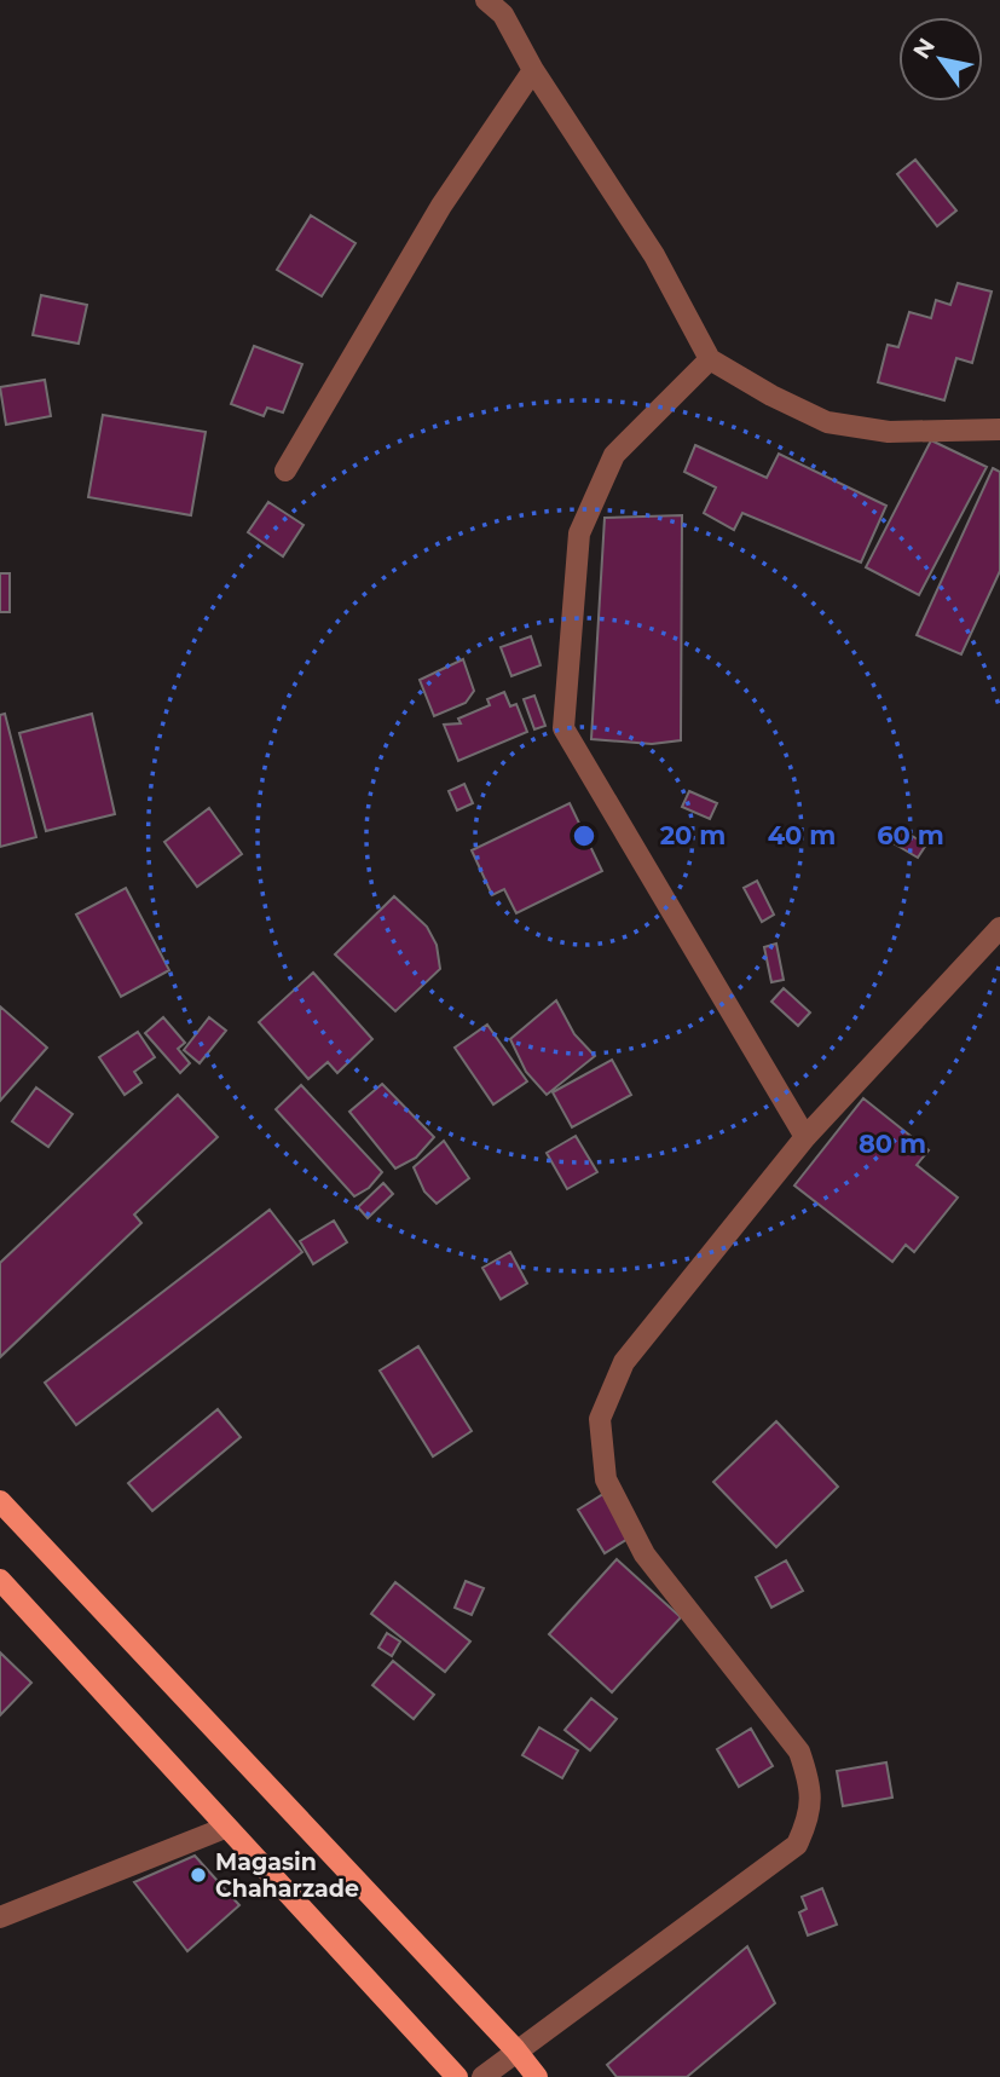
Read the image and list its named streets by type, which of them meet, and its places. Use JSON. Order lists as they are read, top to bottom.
{
  "places": ["Magasin Chaharzade"],
  "north": "top left",
  "rings": [
    "20 m",
    "40 m",
    "60 m",
    "80 m"
  ]
}
